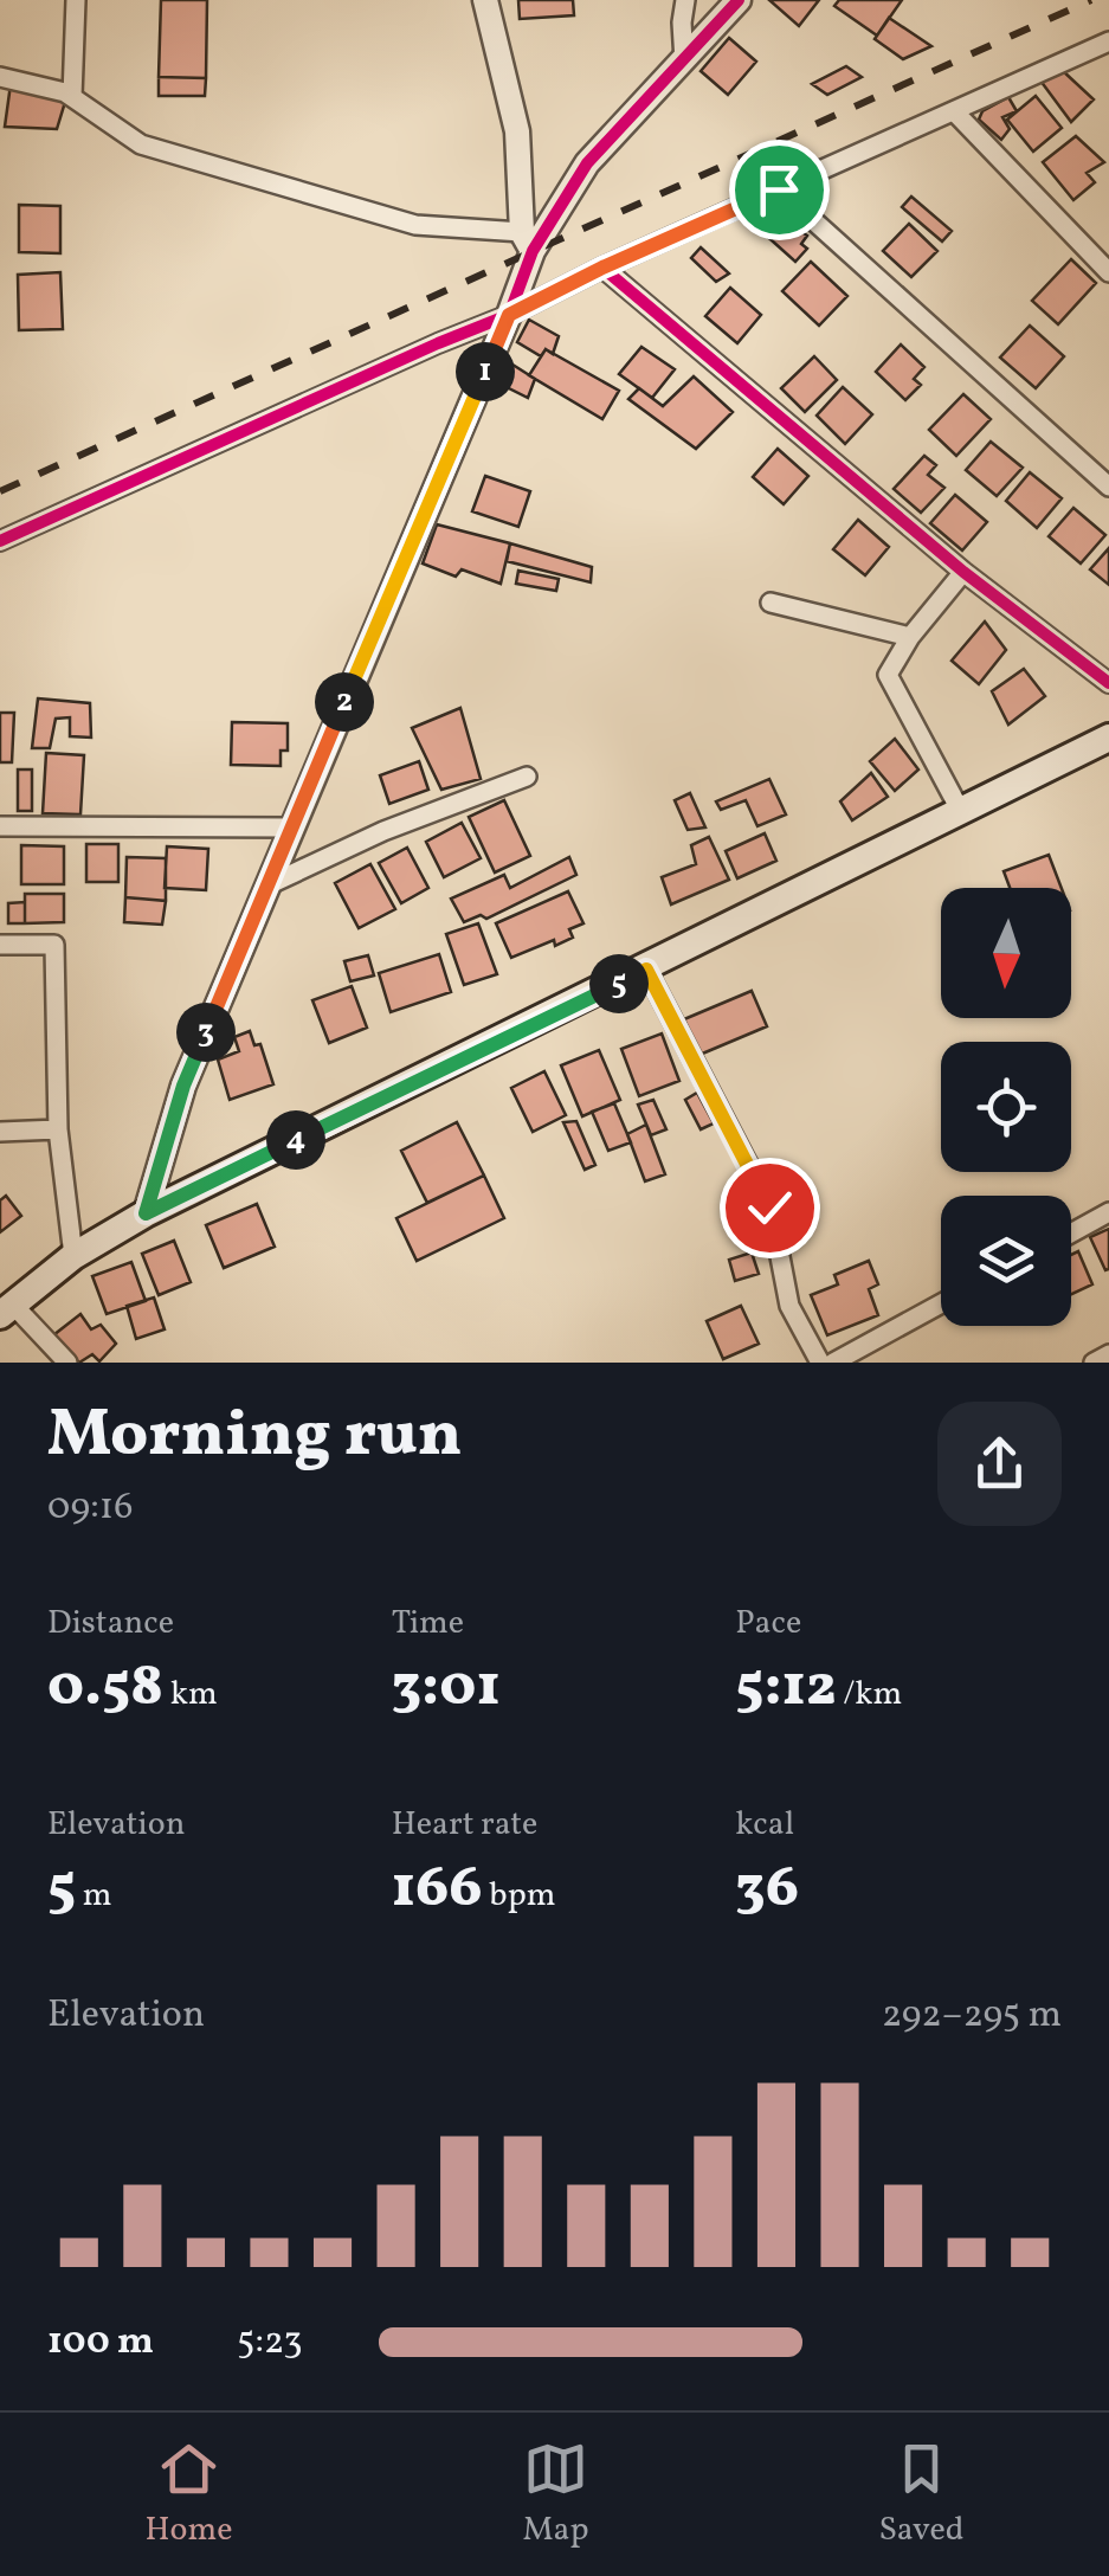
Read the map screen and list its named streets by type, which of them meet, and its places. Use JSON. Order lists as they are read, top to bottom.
{
  "north": "bottom",
  "page": {
    "pins": [
      "1",
      "2",
      "5",
      "3",
      "4"
    ],
    "heading": ["Morning run", "09:16"],
    "stats": [
      ["Distance", "0.58 km"],
      ["Time", "3:01"],
      ["Pace", "5:12 /km"],
      ["Elevation", "5 m"],
      ["Heart rate", "166 bpm"],
      ["kcal", "36"]
    ],
    "chart": ["Elevation", "292–295 m"],
    "list": [
      {
        "name": "100 m",
        "note": "5:23"
      }
    ],
    "tabs": ["Home", "Map", "Saved"]
  }
}
